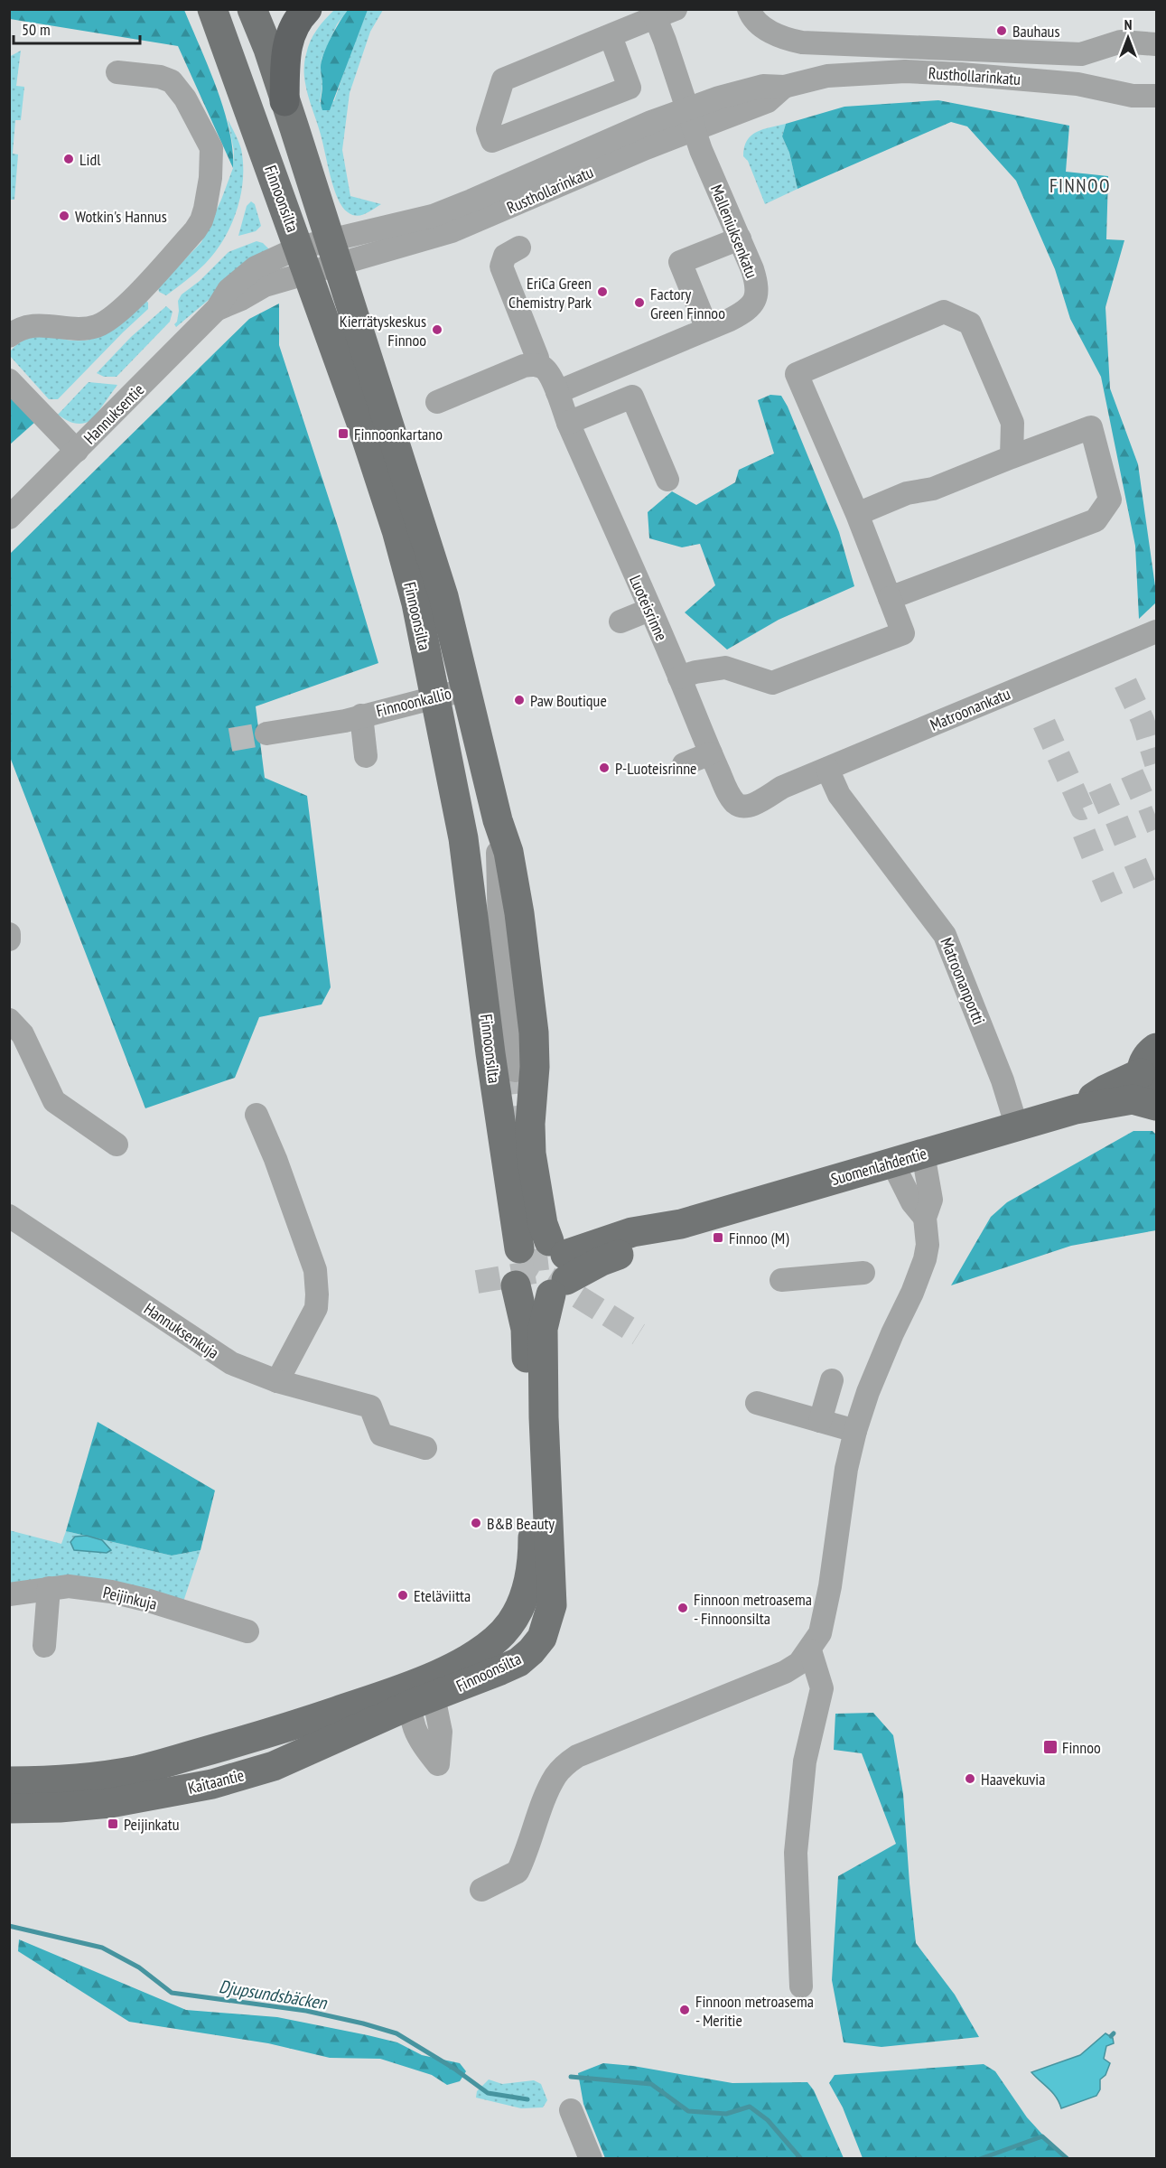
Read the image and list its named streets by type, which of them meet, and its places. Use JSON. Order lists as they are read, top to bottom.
{
  "streets": {
    "main road": ["Finnoonsilta", "Suomenlahdentie", "Kaitaantie"],
    "street": [
      "Rusthollarinkatu",
      "Malleniuksenkatu",
      "Hannuksentie",
      "Luoteisrinne",
      "Finnoonkallio",
      "Matroonankatu",
      "Matroonanportti",
      "Hannuksenkuja",
      "Peijinkuja"
    ]
  },
  "crossings": [
    ["Rusthollarinkatu", "Finnoonsilta"],
    ["Rusthollarinkatu", "Malleniuksenkatu"],
    ["Rusthollarinkatu", "Hannuksentie"],
    ["Finnoonsilta", "Hannuksentie"],
    ["Finnoonsilta", "Finnoonkallio"],
    ["Finnoonsilta", "Suomenlahdentie"],
    ["Finnoonsilta", "Kaitaantie"],
    ["Malleniuksenkatu", "Luoteisrinne"],
    ["Luoteisrinne", "Matroonankatu"],
    ["Matroonankatu", "Matroonanportti"],
    ["Matroonanportti", "Suomenlahdentie"]
  ],
  "districts": ["FINNOO"],
  "water": ["Djupsundsbäcken"],
  "places": {
    "other": [
      "Bauhaus",
      "Lidl",
      "Wotkin's Hannus",
      "EriCa Green Chemistry Park",
      "Factory Green Finnoo",
      "Kierrätyskeskus Finnoo",
      "Paw Boutique",
      "P-Luoteisrinne",
      "B&B Beauty",
      "Eteläviitta",
      "Finnoon metroasema - Finnoonsilta",
      "Haavekuvia",
      "Finnoon metroasema - Meritie"
    ],
    "transit": [
      "Finnoonkartano",
      "Finnoo (M)",
      "Finnoo",
      "Peijinkatu"
    ]
  },
  "scale_bar": "50 m",
  "north": "top"
}
